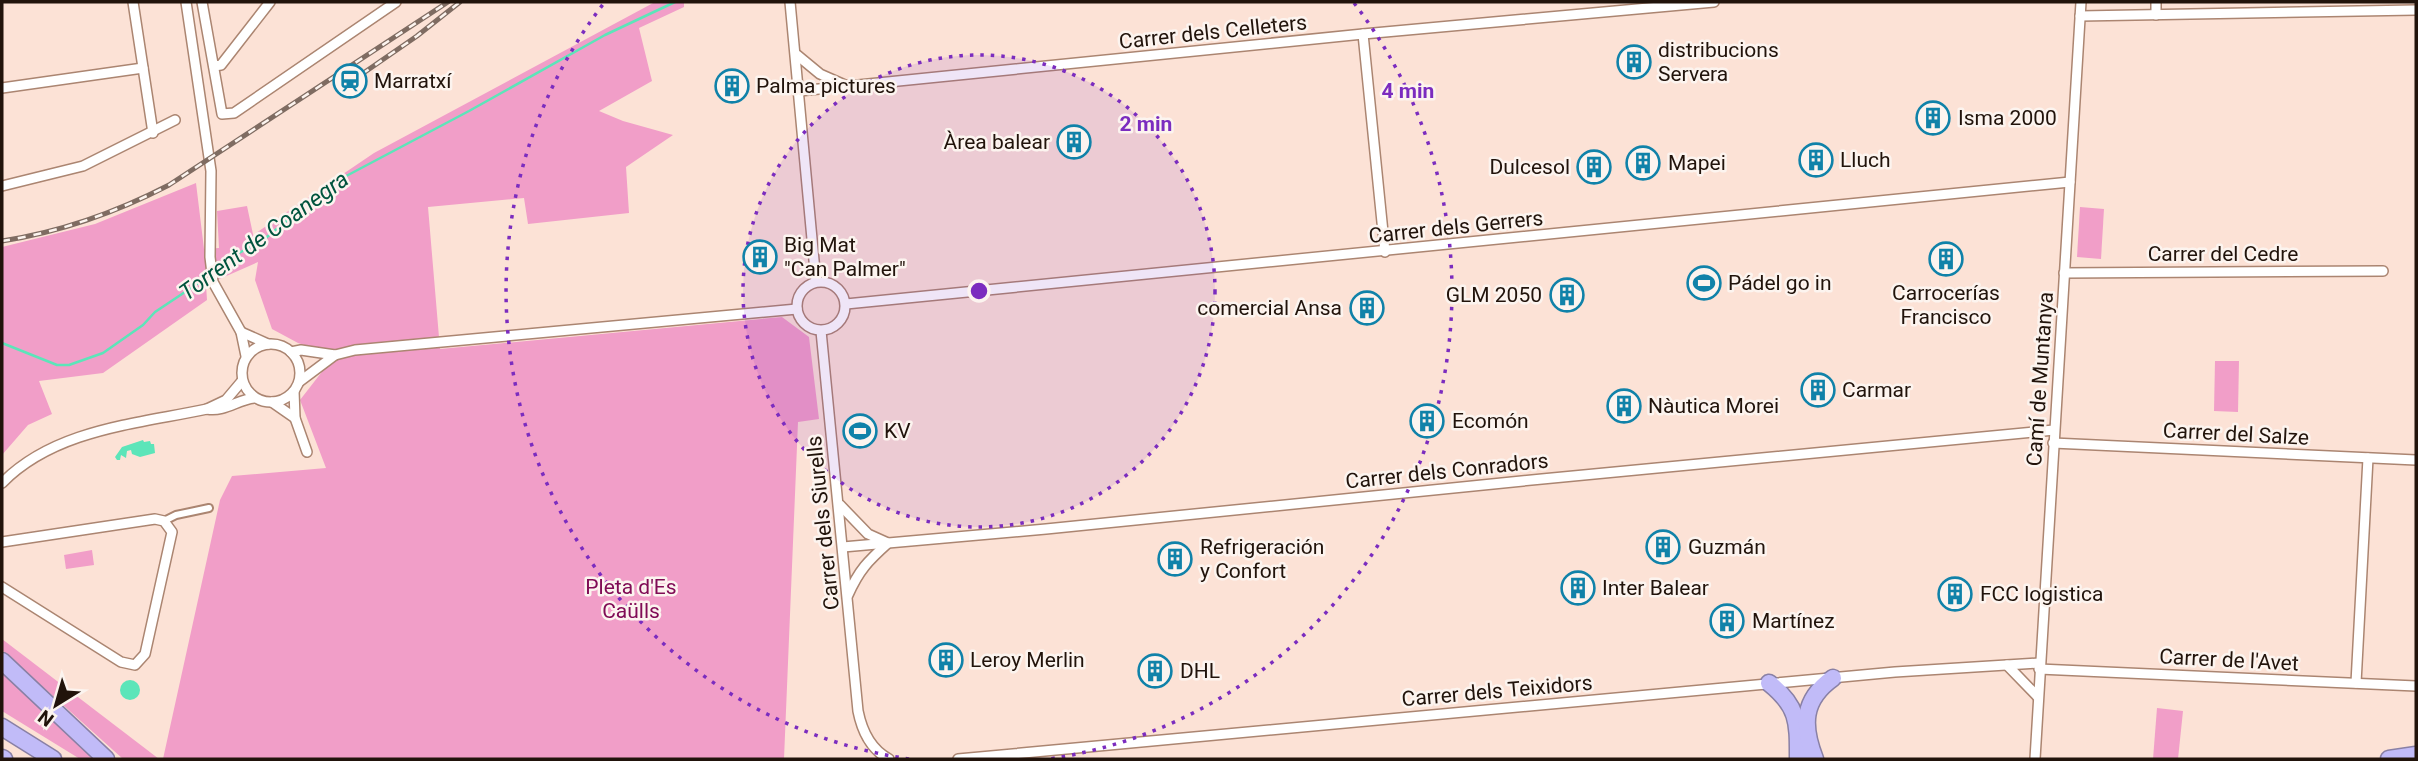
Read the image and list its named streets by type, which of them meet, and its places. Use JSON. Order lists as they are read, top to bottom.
{
  "streets": {
    "street": [
      "Carrer dels Celleters",
      "Carrer dels Gerrers",
      "Carrer del Cedre",
      "Camí de Muntanya",
      "Carrer del Salze",
      "Carrer dels Conradors",
      "Carrer dels Siurells",
      "Carrer de l'Avet",
      "Carrer dels Teixidors"
    ]
  },
  "crossings": [
    ["Carrer dels Gerrers", "Camí de Muntanya"],
    ["Carrer dels Gerrers", "Carrer dels Siurells"],
    ["Carrer del Cedre", "Camí de Muntanya"],
    ["Camí de Muntanya", "Carrer del Salze"],
    ["Camí de Muntanya", "Carrer dels Conradors"],
    ["Camí de Muntanya", "Carrer de l'Avet"],
    ["Camí de Muntanya", "Carrer dels Teixidors"],
    ["Carrer dels Conradors", "Carrer dels Siurells"],
    ["Carrer de l'Avet", "Carrer dels Teixidors"]
  ],
  "water": ["Torrent de Coanegra"],
  "parks": ["Pleta d'Es Caülls"],
  "places": {
    "building": [
      "distribucions Servera",
      "Palma pictures",
      "Isma 2000",
      "Àrea balear",
      "Lluch",
      "Mapei",
      "Dulcesol",
      "Big Mat \"Can Palmer\"",
      "Carrocerías Francisco",
      "GLM 2050",
      "comercial Ansa",
      "Carmar",
      "Nàutica Morei",
      "Ecomón",
      "Guzmán",
      "Refrigeración y Confort",
      "Inter Balear",
      "FCC logistica",
      "Martínez",
      "Leroy Merlin",
      "DHL"
    ],
    "station": ["Marratxí"],
    "sports": ["Pádel go in", "KV"]
  },
  "north": "bottom left",
  "rings": ["4 min", "2 min"]
}
